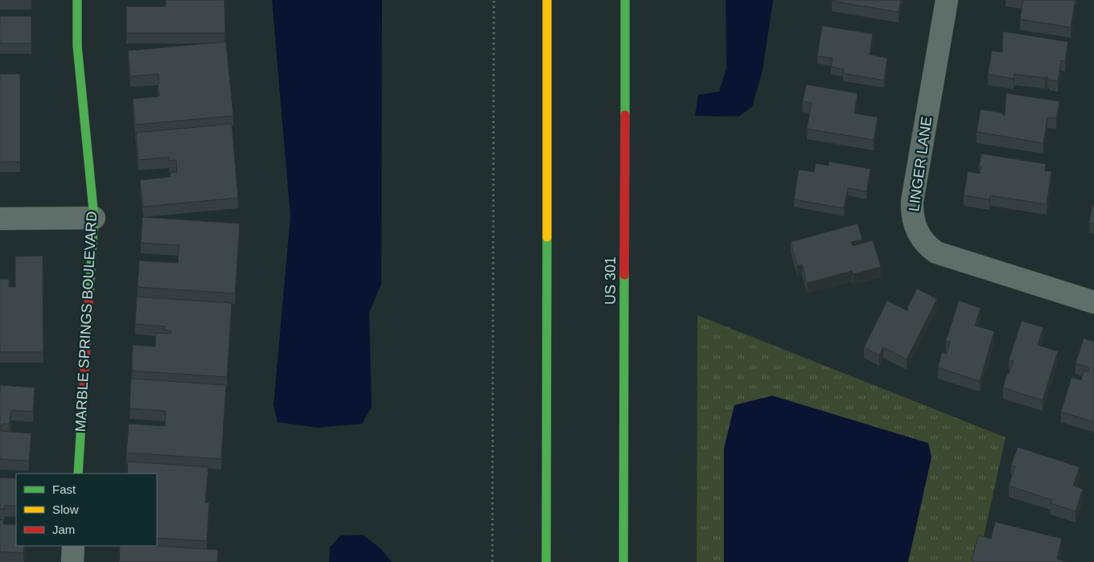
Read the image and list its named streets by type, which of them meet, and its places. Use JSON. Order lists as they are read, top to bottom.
{
  "streets": {
    "main road": ["US 301", "MARBLE SPRINGS BOULEVARD"],
    "street": ["LINGER LANE"]
  },
  "legend": ["Fast", "Slow", "Jam"]
}
